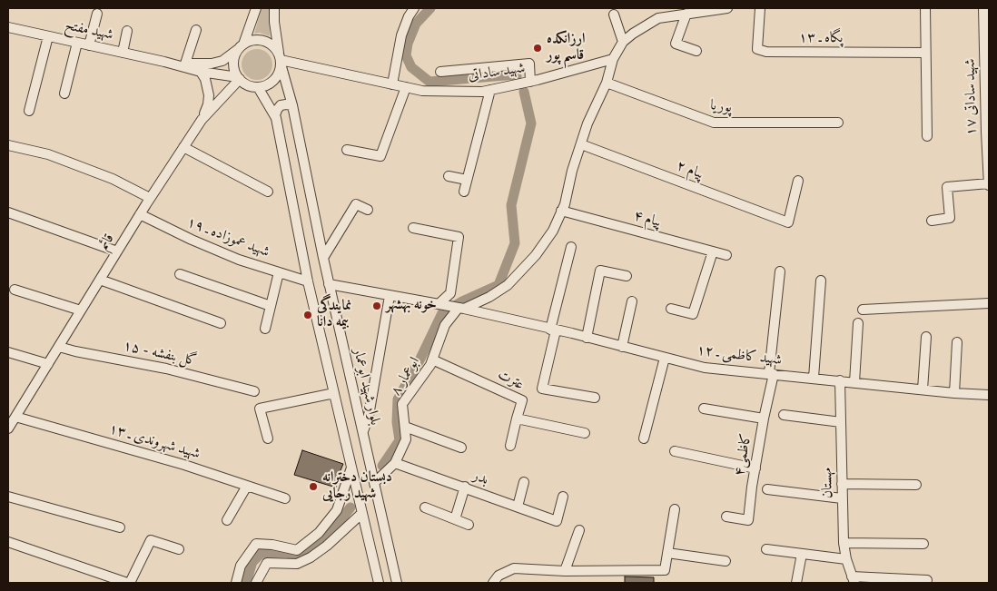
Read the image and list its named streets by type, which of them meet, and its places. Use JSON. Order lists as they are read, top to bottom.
{
  "streets": {
    "street": [
      "شهید مفتح",
      "پگاه ـ ۱۳",
      "شهید ساداتی",
      "شهید ساداتی ۱۷",
      "پوریا",
      "پیام ۲",
      "پیام ۴",
      "شهید عموزاده ـ ۱۹",
      "قائم",
      "گل بنفشه - ۱۵",
      "شهید کاظمی ـ ۱۲",
      "ابوعمار ۸",
      "عترت",
      "بلوار شهید ابوعمار",
      "شهید شهروندی ـ ۱۳",
      "کاظمی۴",
      "بدر",
      "مهستان"
    ]
  },
  "crossings": [
    ["شهید ساداتی", "قائم"],
    ["شهید ساداتی", "بلوار شهید ابوعمار"],
    ["شهید عموزاده ـ ۱۹", "قائم"],
    ["قائم", "گل بنفشه - ۱۵"],
    ["قائم", "بلوار شهید ابوعمار"],
    ["قائم", "شهید شهروندی ـ ۱۳"],
    ["شهید کاظمی ـ ۱۲", "ابوعمار ۸"],
    ["شهید کاظمی ـ ۱۲", "بلوار شهید ابوعمار"],
    ["شهید کاظمی ـ ۱۲", "کاظمی۴"],
    ["شهید کاظمی ـ ۱۲", "مهستان"],
    ["ابوعمار ۸", "عترت"],
    ["ابوعمار ۸", "بلوار شهید ابوعمار"],
    ["ابوعمار ۸", "بدر"]
  ],
  "places": [
    "ارزانکده قاسم پور",
    "خونه بهشهر",
    "نمایندگی بیمه دانا",
    "دبستان دخترانه شهید رجایی"
  ]
}
